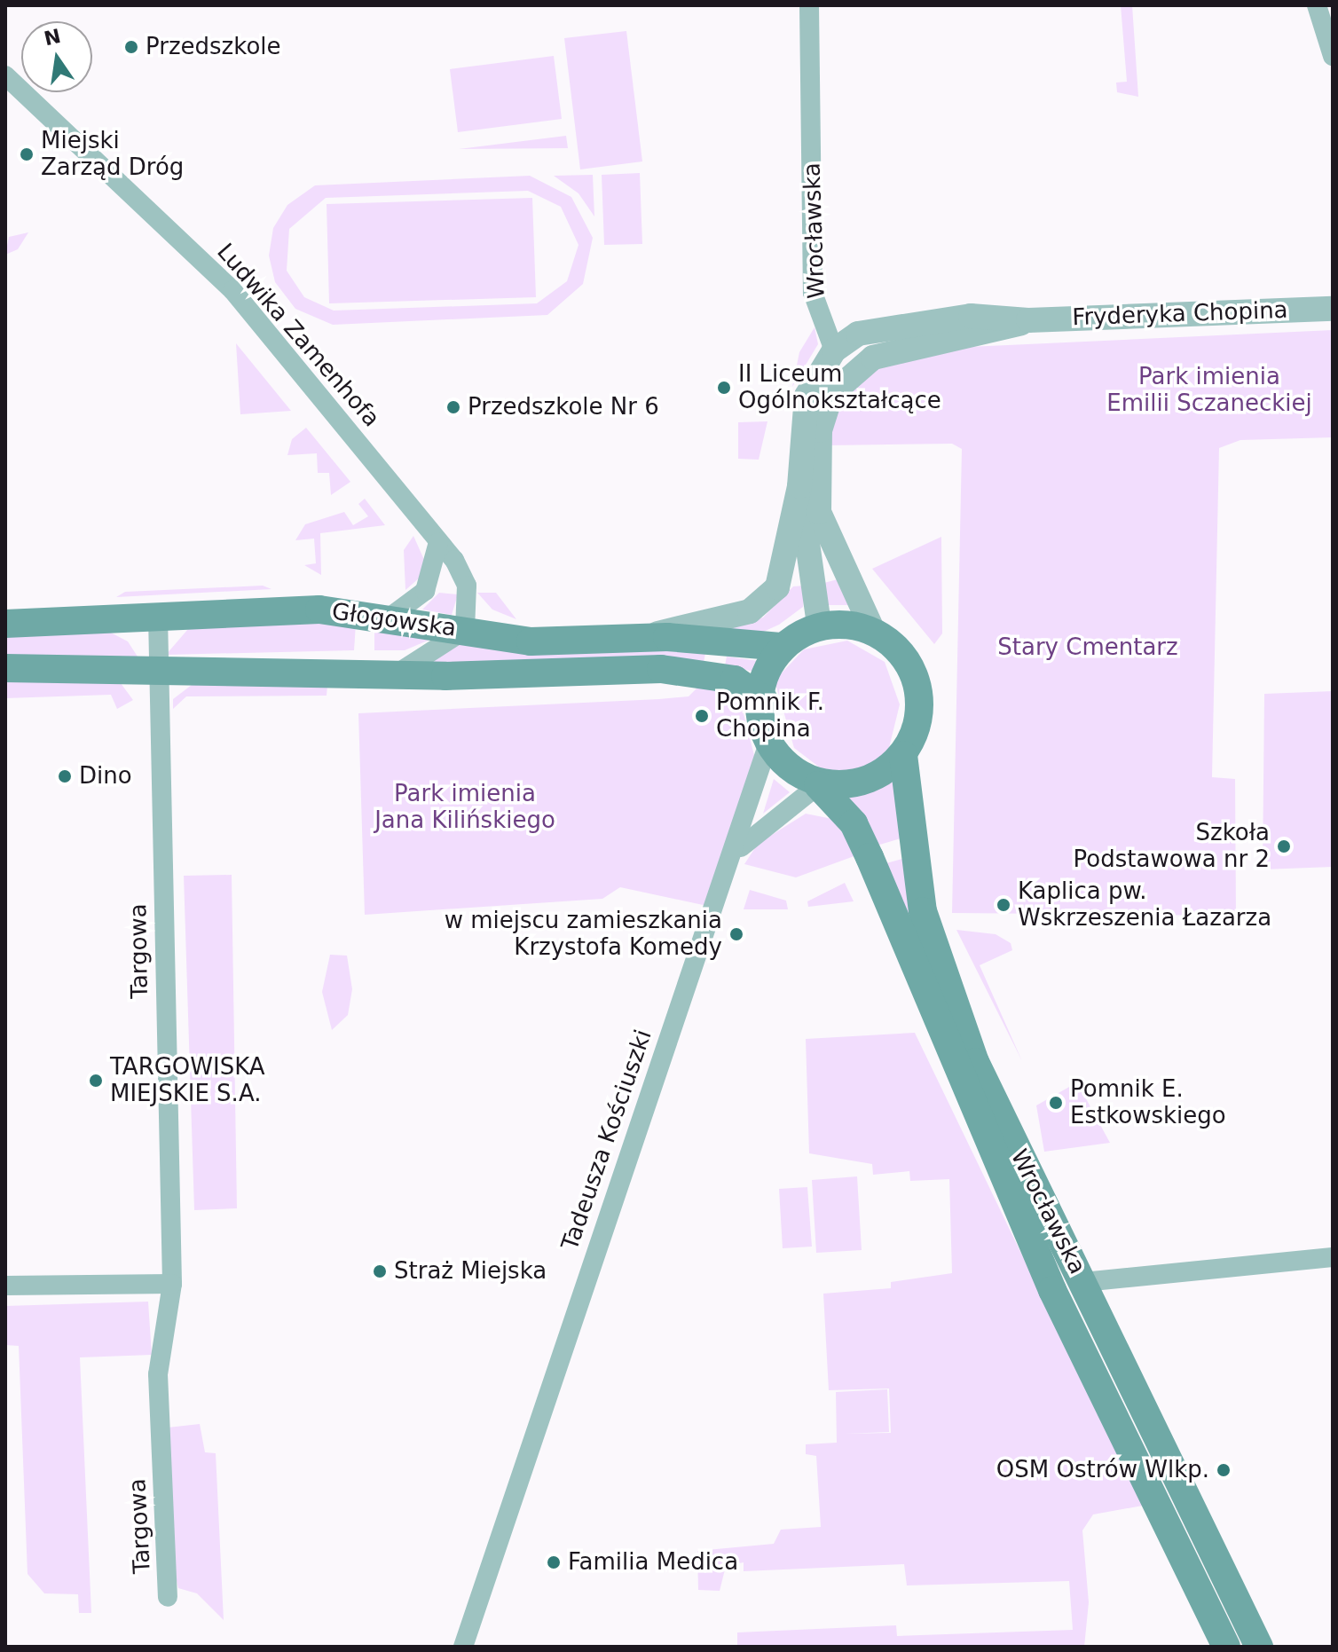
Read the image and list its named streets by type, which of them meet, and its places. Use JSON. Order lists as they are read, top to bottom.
{
  "streets": {
    "main road": ["Wrocławska", "Głogowska"],
    "street": [
      "Fryderyka Chopina",
      "Ludwika Zamenhofa",
      "Targowa",
      "Tadeusza Kościuszki"
    ]
  },
  "crossings": [
    ["Wrocławska", "Fryderyka Chopina"],
    ["Wrocławska", "Głogowska"],
    ["Wrocławska", "Tadeusza Kościuszki"],
    ["Fryderyka Chopina", "Głogowska"],
    ["Fryderyka Chopina", "Tadeusza Kościuszki"],
    ["Ludwika Zamenhofa", "Głogowska"],
    ["Głogowska", "Targowa"],
    ["Głogowska", "Tadeusza Kościuszki"]
  ],
  "parks": ["Park imienia Emilii Sczaneckiej", "Stary Cmentarz", "Park imienia Jana Kilińskiego"],
  "places": [
    "Przedszkole",
    "Miejski Zarząd Dróg",
    "II Liceum Ogólnokształcące",
    "Przedszkole Nr 6",
    "Pomnik F. Chopina",
    "Dino",
    "Szkoła Podstawowa nr 2",
    "Kaplica pw. Wskrzeszenia Łazarza",
    "w miejscu zamieszkania Krzystofa Komedy",
    "TARGOWISKA MIEJSKIE S.A.",
    "Pomnik E. Estkowskiego",
    "Straż Miejska",
    "OSM Ostrów Wlkp.",
    "Familia Medica"
  ],
  "north": "top"
}
